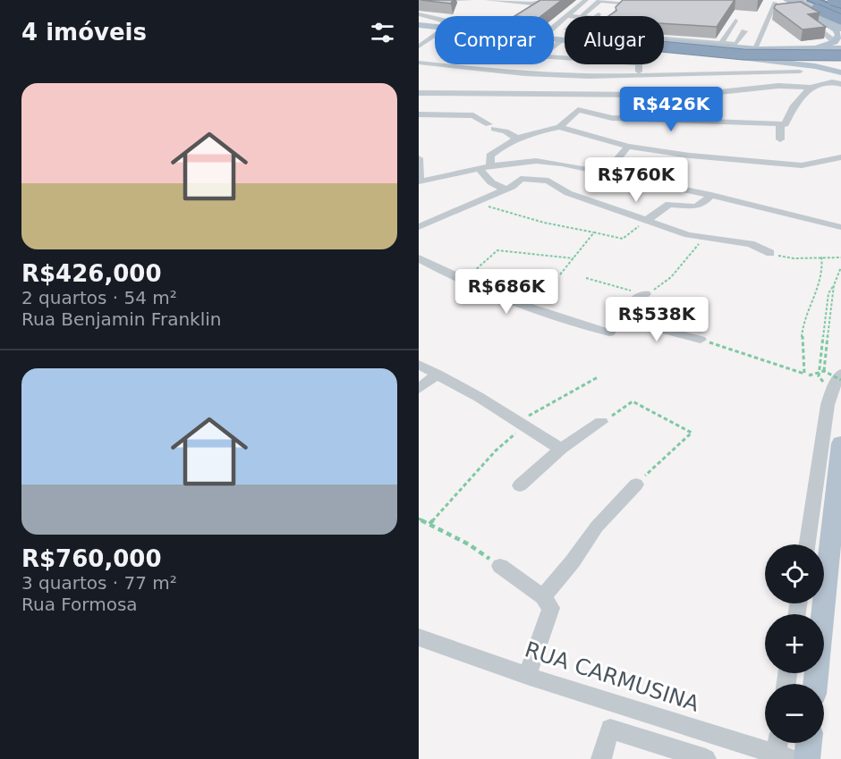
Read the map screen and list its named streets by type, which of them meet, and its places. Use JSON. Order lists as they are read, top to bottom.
{
  "streets": {
    "street": ["RUA CARMUSINA"]
  },
  "page": {
    "heading": "4 imóveis",
    "chip": ["Comprar", "Alugar"],
    "list": [
      {
        "name": "R$426,000",
        "note": "2 quartos · 54 m² · Rua Benjamin Franklin"
      },
      {
        "name": "R$760,000",
        "note": "3 quartos · 77 m² · Rua Formosa"
      }
    ],
    "price": [
      "R$426K",
      "R$760K",
      "R$686K",
      "R$538K"
    ],
    "map_buttons": ["+", "−"]
  }
}
